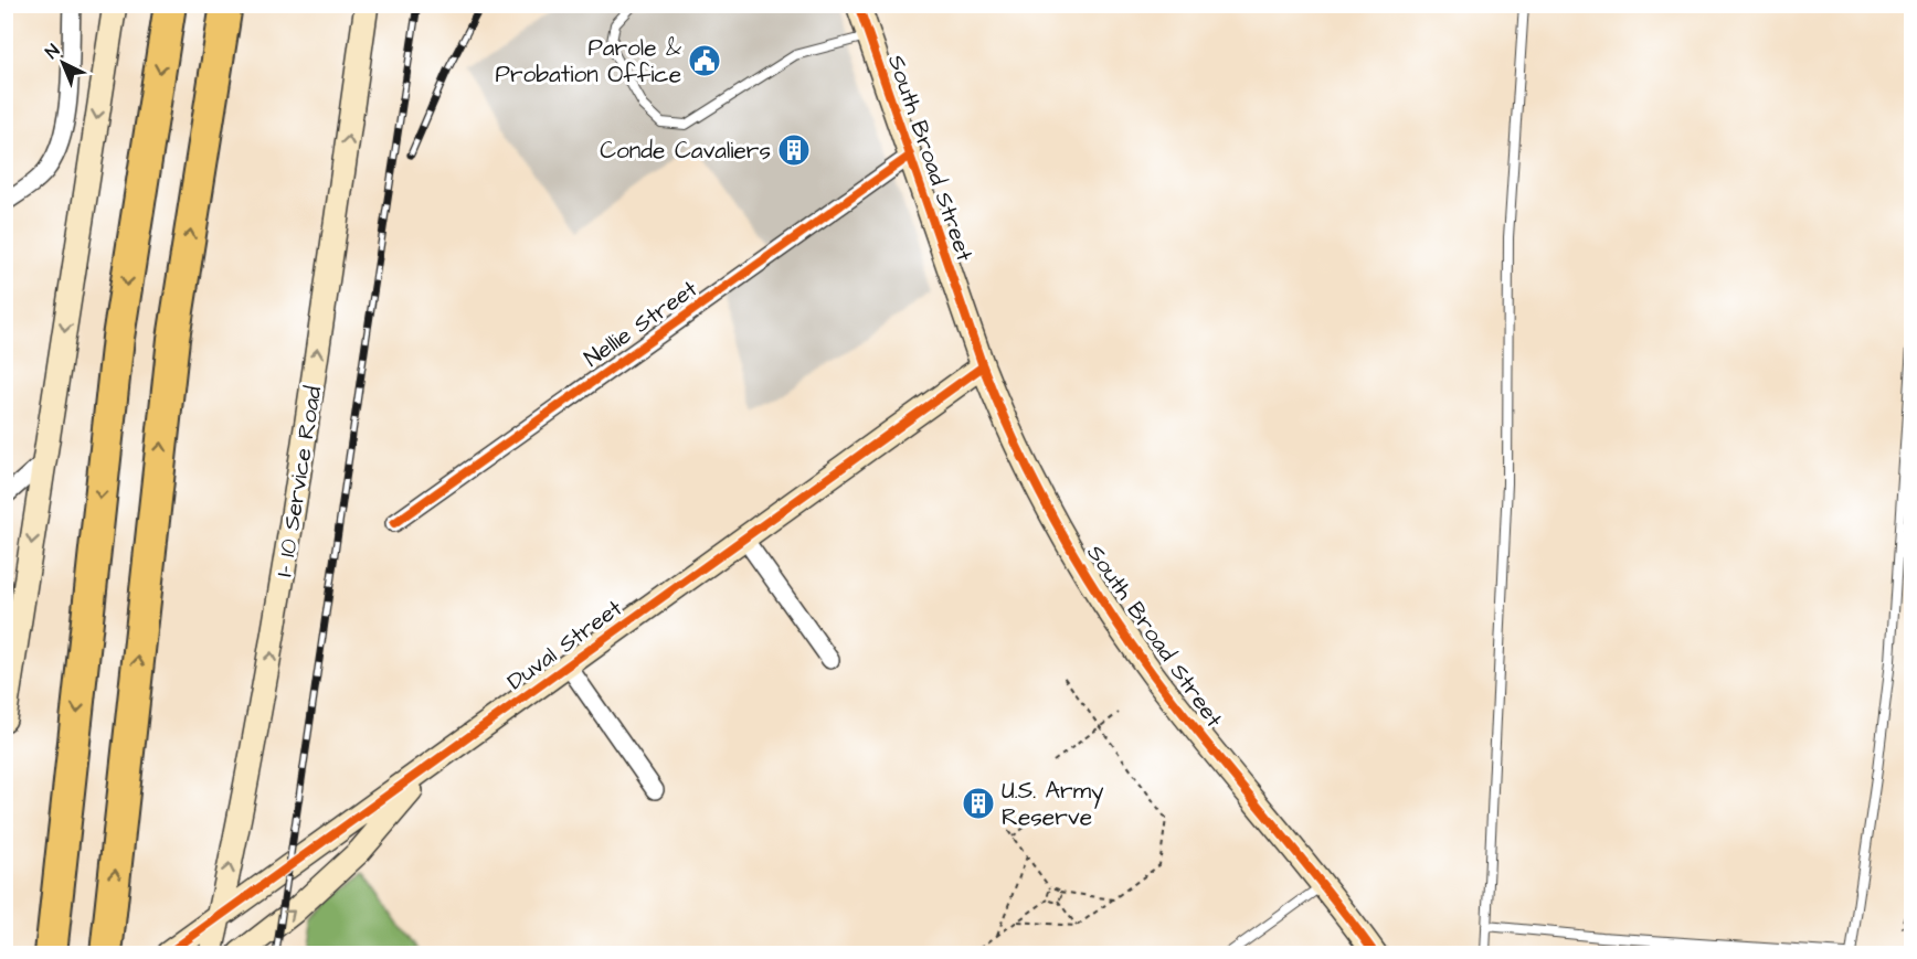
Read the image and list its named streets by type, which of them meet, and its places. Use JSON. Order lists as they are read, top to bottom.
{
  "streets": {
    "street": [
      "South Broad Street",
      "Nellie Street",
      "I- 10 Service Road",
      "Duval Street"
    ]
  },
  "crossings": [
    ["South Broad Street", "Nellie Street"],
    ["South Broad Street", "Duval Street"],
    ["I- 10 Service Road", "Duval Street"]
  ],
  "one_way": ["I- 10 Service Road"],
  "places": {
    "public building": ["Parole & Probation Office"],
    "building": ["Conde Cavaliers", "U.S. Army Reserve"]
  },
  "north": "top left"
}
